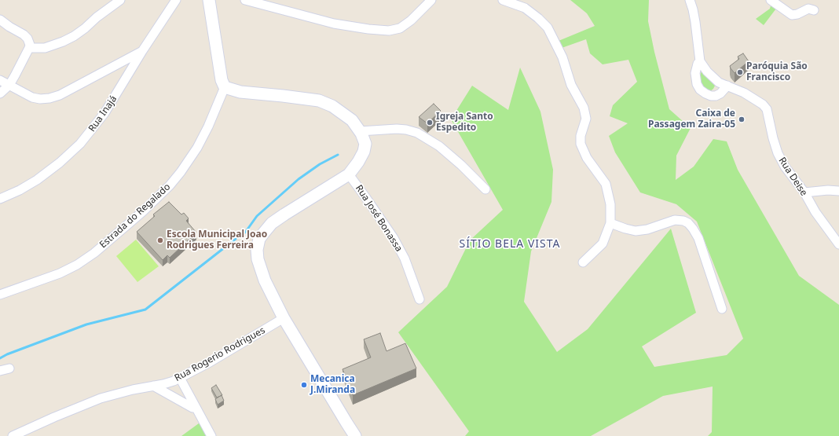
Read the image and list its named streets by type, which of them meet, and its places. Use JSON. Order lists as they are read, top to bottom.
{
  "streets": {
    "street": [
      "Rua Inajá",
      "Rua Deise",
      "Estrada do Regalado",
      "Rua José Bonassa",
      "Rua Rogerio Rodrigues"
    ]
  },
  "districts": ["SÍTIO BELA VISTA"],
  "places": [
    "Paróquia São Francisco",
    "Caixa de Passagem Zaira-05",
    "Igreja Santo Espedito",
    "Escola Municipal Joao Rodrigues Ferreira",
    "Mecanica J.Miranda"
  ]
}
